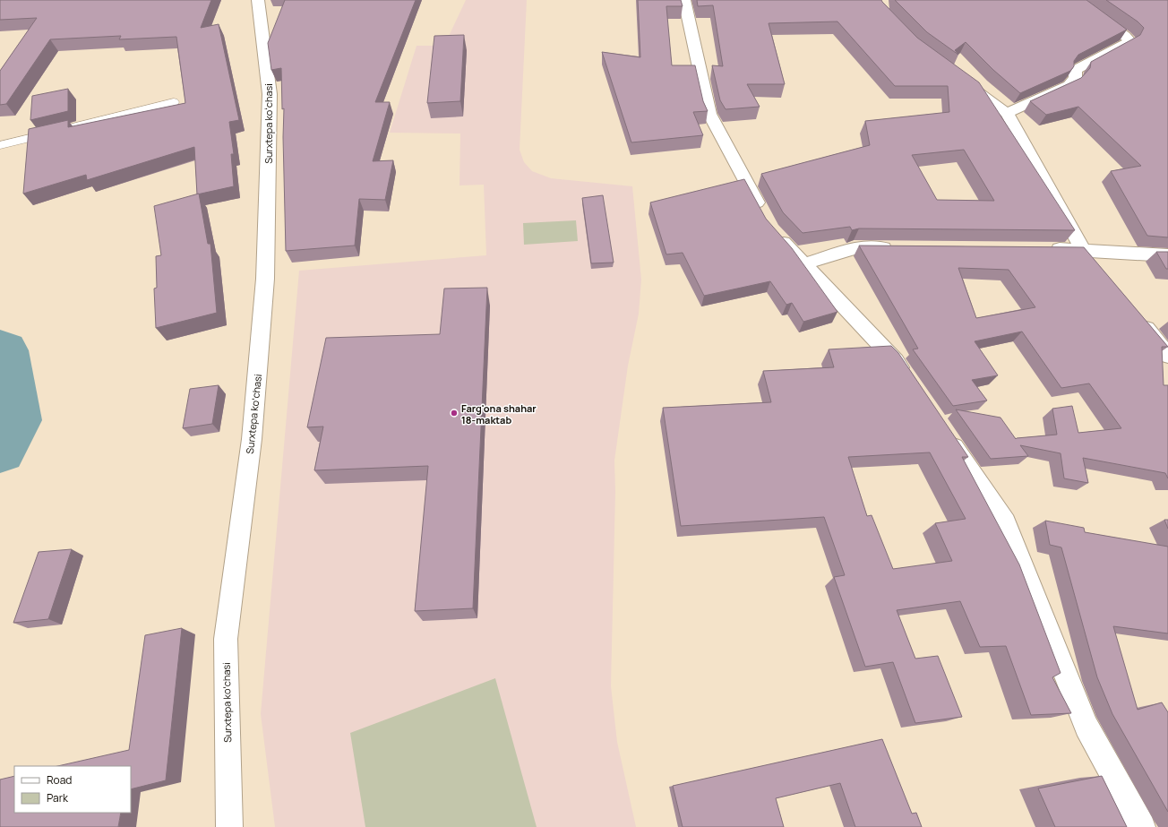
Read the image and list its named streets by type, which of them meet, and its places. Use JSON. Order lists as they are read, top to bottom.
{
  "streets": {
    "street": ["Surxtepa koʻchasi"]
  },
  "places": ["Farg'ona shahar 18-maktab"],
  "legend": ["Road", "Park"]
}
